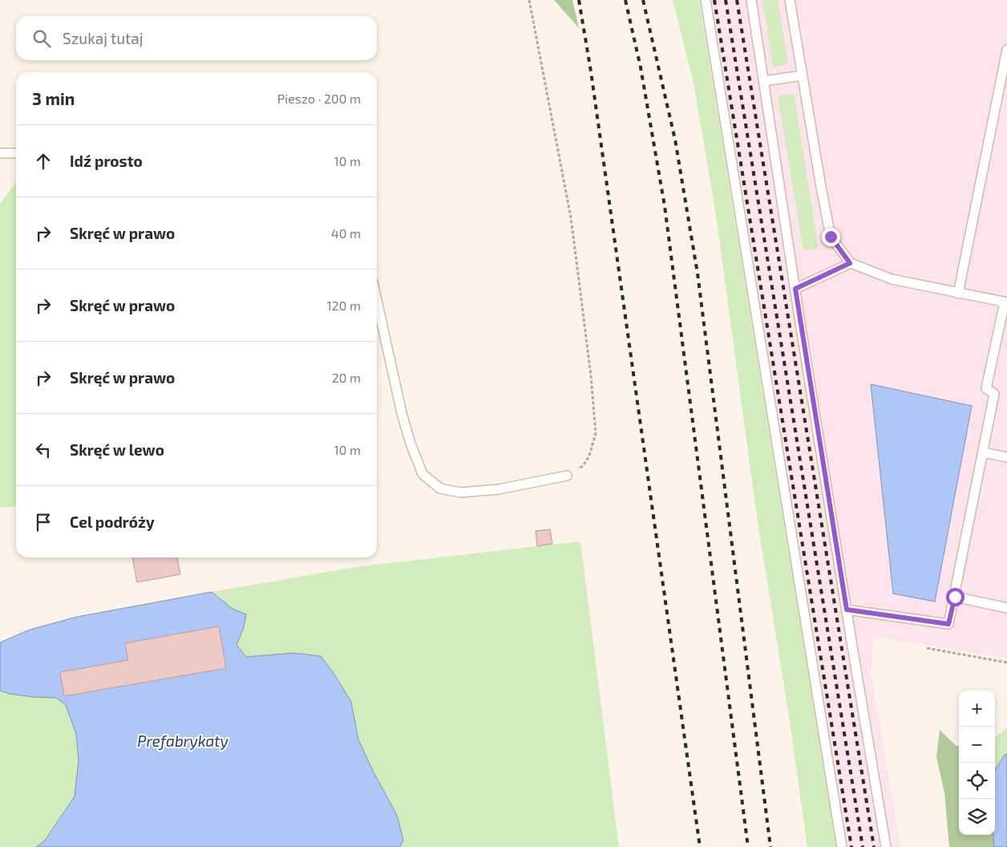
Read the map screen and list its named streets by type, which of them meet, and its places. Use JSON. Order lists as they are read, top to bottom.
{
  "water": ["Prefabrykaty"],
  "page": {
    "search": "Szukaj tutaj",
    "heading": ["3 min", "Pieszo · 200 m"],
    "list": [
      ["Idź prosto", "10 m"],
      ["Skręć w prawo", "40 m"],
      ["Skręć w prawo", "120 m"],
      ["Skręć w prawo", "20 m"],
      ["Skręć w lewo", "10 m"],
      "Cel podróży"
    ],
    "map_buttons": ["+", "−"]
  }
}
